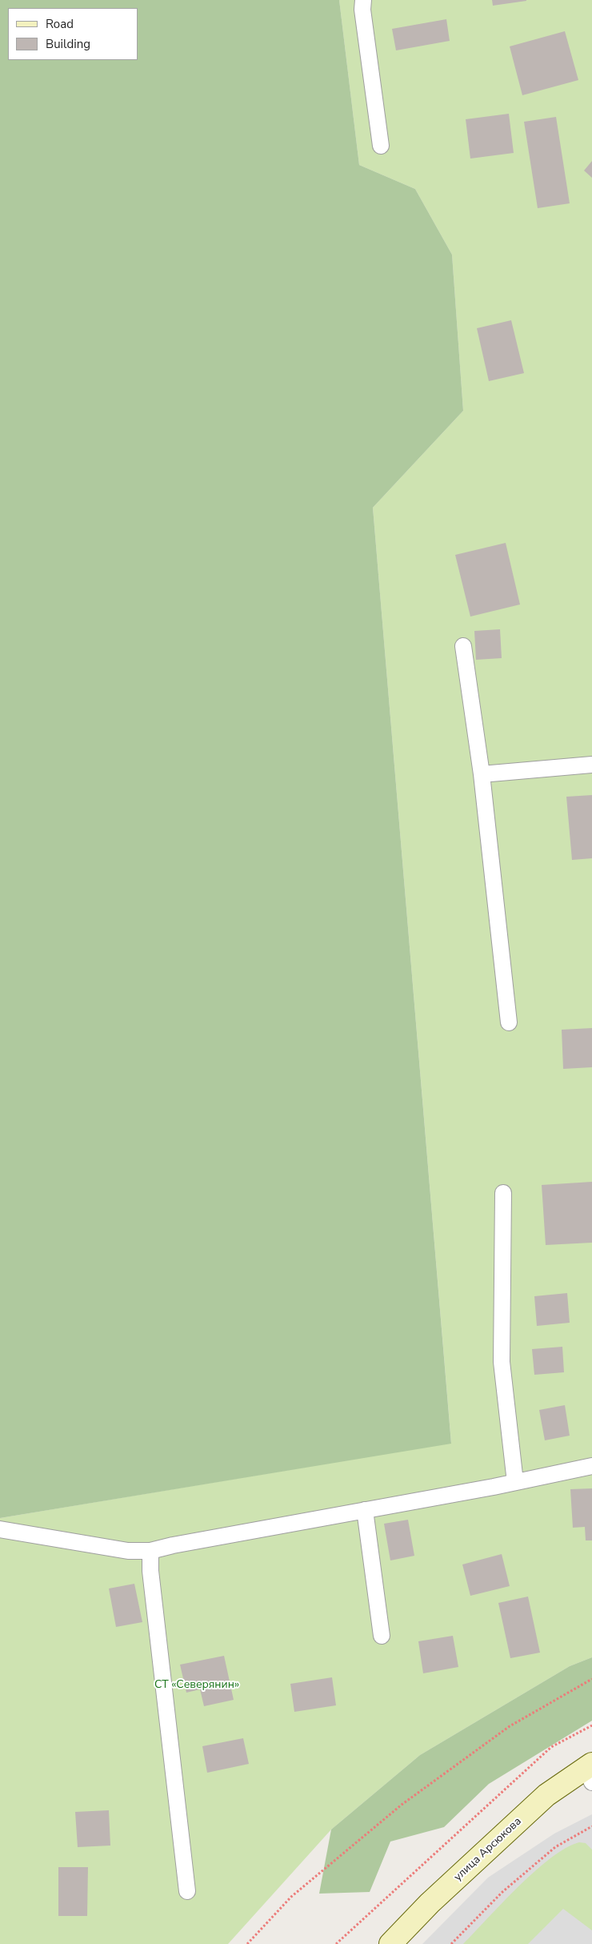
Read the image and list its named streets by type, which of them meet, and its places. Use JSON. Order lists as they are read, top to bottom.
{
  "streets": {
    "street": ["улица Арсюкова"]
  },
  "parks": ["СТ «Северянин»"],
  "legend": ["Road", "Building"]
}
